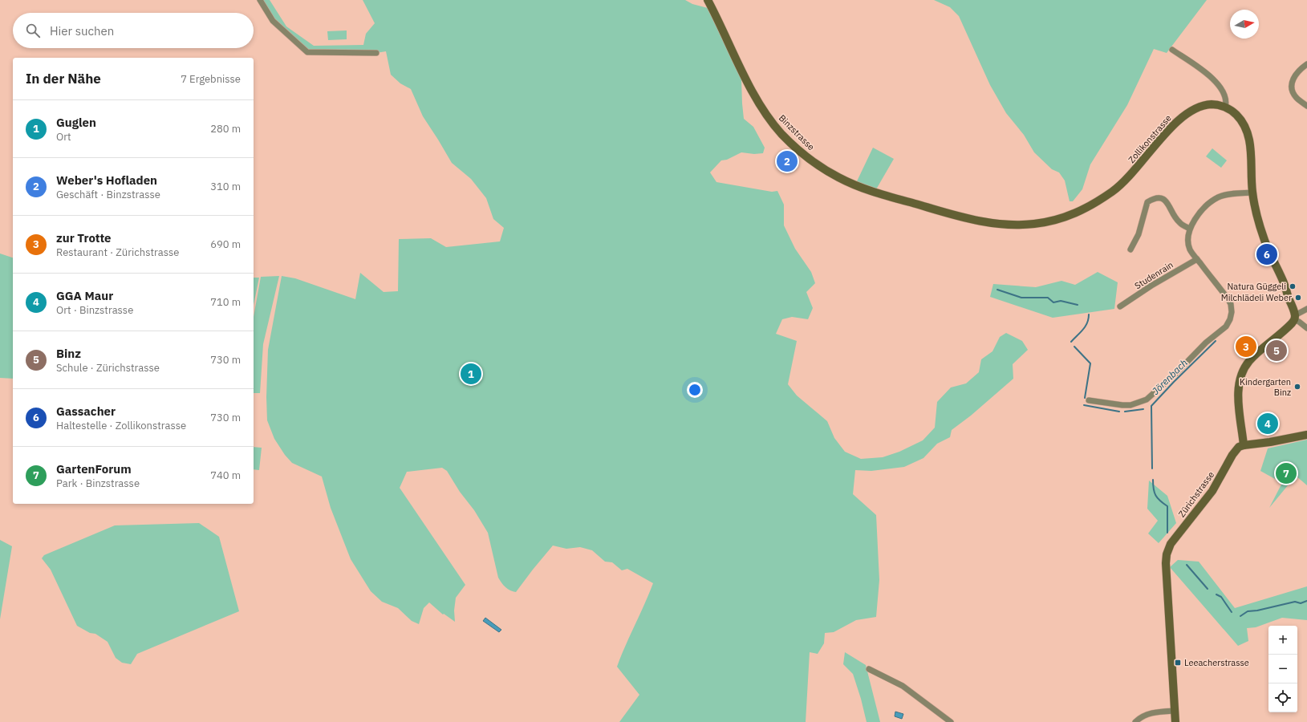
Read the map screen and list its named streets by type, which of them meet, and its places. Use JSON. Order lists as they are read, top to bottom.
{
  "streets": {
    "main road": ["Binzstrasse", "Zollikonstrasse", "Zürichstrasse"],
    "street": ["Studenrain"]
  },
  "crossings": [
    ["Binzstrasse", "Zollikonstrasse"]
  ],
  "water": ["Jörenbach"],
  "places": {
    "other": ["Natura Güggeli", "Milchlädeli Weber", "Kindergarten Binz"],
    "transit": ["Leeacherstrasse"]
  },
  "north": "right",
  "page": {
    "search": "Hier suchen",
    "heading": ["In der Nähe", "7 Ergebnisse"],
    "list": [
      {
        "mark": "1",
        "name": "Guglen",
        "note": "Ort",
        "value": "280 m"
      },
      {
        "mark": "2",
        "name": "Weber's Hofladen",
        "note": "Geschäft · Binzstrasse",
        "value": "310 m"
      },
      {
        "mark": "3",
        "name": "zur Trotte",
        "note": "Restaurant · Zürichstrasse",
        "value": "690 m"
      },
      {
        "mark": "4",
        "name": "GGA Maur",
        "note": "Ort · Binzstrasse",
        "value": "710 m"
      },
      {
        "mark": "5",
        "name": "Binz",
        "note": "Schule · Zürichstrasse",
        "value": "730 m"
      },
      {
        "mark": "6",
        "name": "Gassacher",
        "note": "Haltestelle · Zollikonstrasse",
        "value": "730 m"
      },
      {
        "mark": "7",
        "name": "GartenForum",
        "note": "Park · Binzstrasse",
        "value": "740 m"
      }
    ],
    "pins": [
      "2",
      "6",
      "3",
      "5",
      "1",
      "4",
      "7"
    ],
    "map_buttons": ["+", "−"]
  }
}
